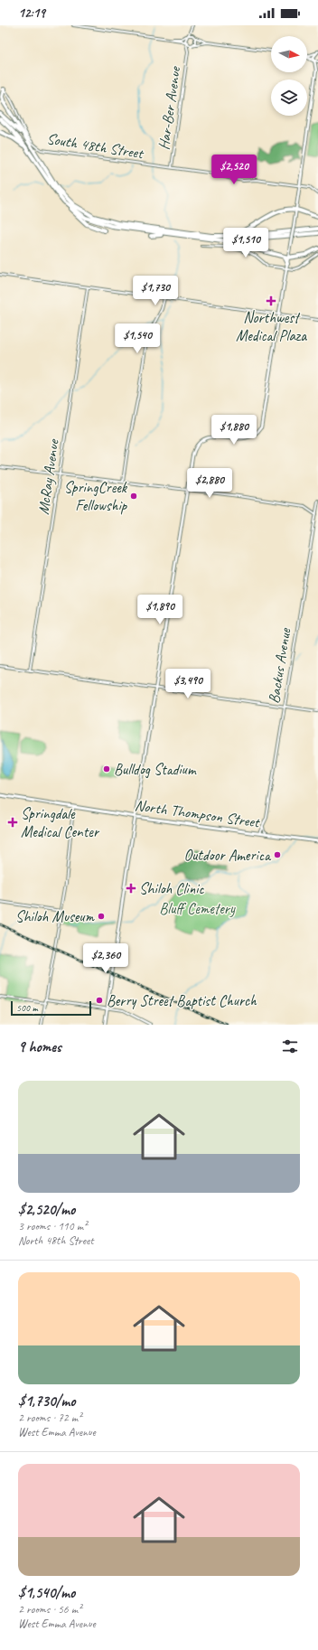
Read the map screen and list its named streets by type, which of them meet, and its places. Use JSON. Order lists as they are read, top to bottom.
{
  "streets": {
    "main road": ["North Thompson Street"],
    "street": [
      "Har-Ber Avenue",
      "South 48th Street",
      "McRay Avenue",
      "Backus Avenue"
    ]
  },
  "crossings": [
    ["Har-Ber Avenue", "South 48th Street"],
    ["Backus Avenue", "North Thompson Street"]
  ],
  "parks": ["Bluff Cemetery"],
  "places": {
    "health": ["Northwest Medical Plaza", "Springdale Medical Center", "Shiloh Clinic"],
    "other": [
      "SpringCreek Fellowship",
      "Bulldog Stadium",
      "Outdoor America",
      "Shiloh Museum",
      "Berry Street Baptist Church"
    ]
  },
  "scale_bar": "500 m",
  "north": "right",
  "page": {
    "status": "12:19",
    "price": [
      "$2,520",
      "$1,510",
      "$1,730",
      "$1,540",
      "$1,880",
      "$2,880",
      "$1,890",
      "$3,490",
      "$2,360"
    ],
    "scale": "500 m",
    "heading": "9 homes",
    "list": [
      {
        "name": "$2,520/mo",
        "note": "3 rooms · 110 m² · North 48th Street"
      },
      {
        "name": "$1,730/mo",
        "note": "2 rooms · 72 m² · West Emma Avenue"
      },
      {
        "name": "$1,540/mo",
        "note": "2 rooms · 56 m² · West Emma Avenue"
      }
    ]
  }
}
